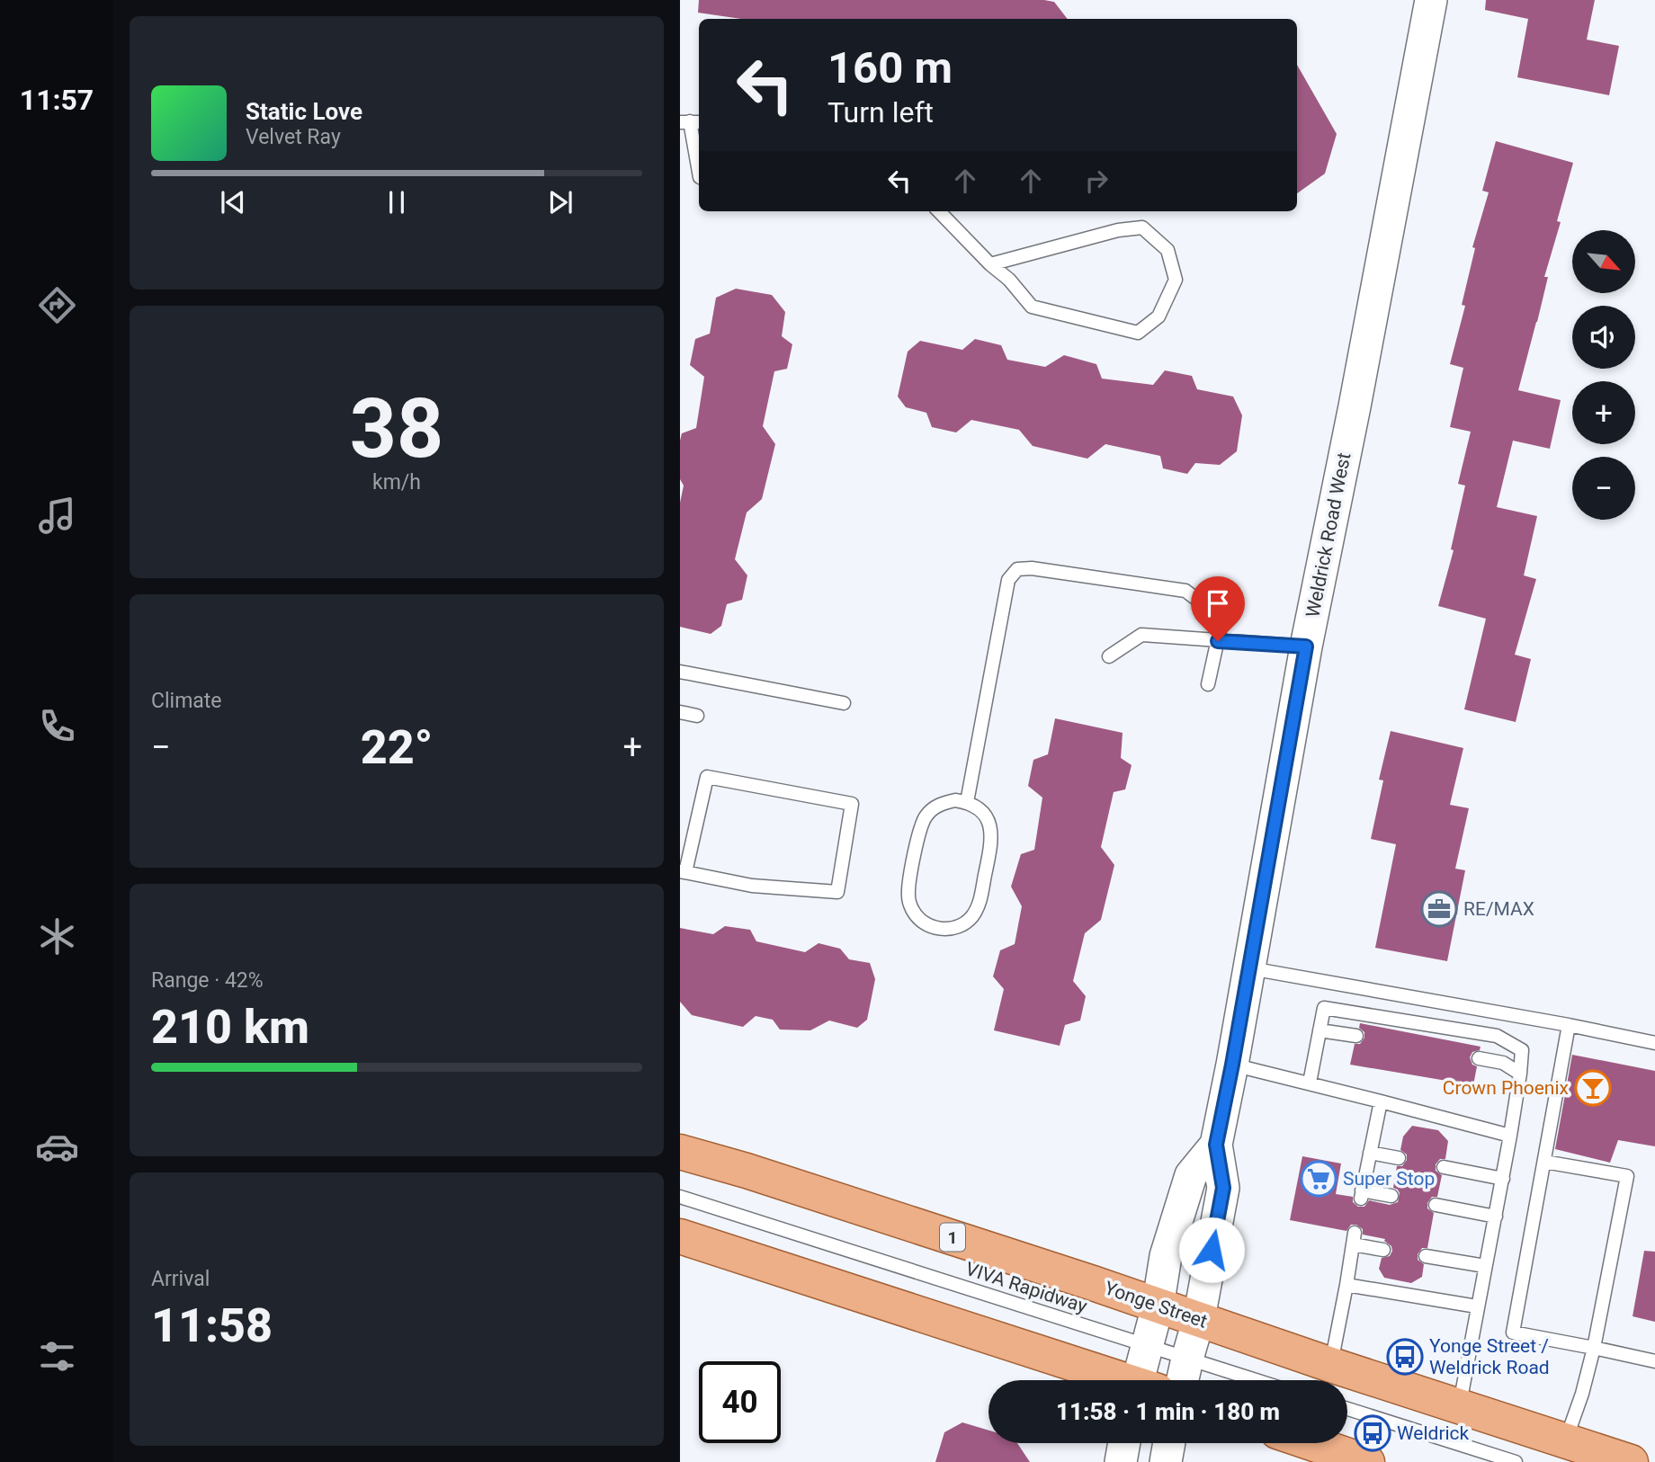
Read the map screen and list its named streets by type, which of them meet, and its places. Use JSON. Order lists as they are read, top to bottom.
{
  "streets": {
    "main road": ["1", "Yonge Street"],
    "street": ["Weldrick Road West"],
    "lane": ["VIVA Rapidway"]
  },
  "crossings": [
    ["Weldrick Road West", "VIVA Rapidway"],
    ["Weldrick Road West", "Yonge Street"]
  ],
  "places": {
    "office": ["RE/MAX"],
    "bar": ["Crown Phoenix"],
    "supermarket": ["Super Stop"],
    "bus stop": ["Yonge Street / Weldrick Road", "Weldrick"]
  },
  "north": "bottom right",
  "page": {
    "tabs": "11:57",
    "turn": ["160 m", "Turn left"],
    "song": ["Static Love", "Velvet Ray"],
    "map_buttons": ["+", "−"],
    "tile": [
      ["38", "km/h"],
      "Climate",
      ["Range · 42%", "210 km"],
      ["Arrival", "11:58"]
    ],
    "heat": ["−", "22°", "+"],
    "limit": "40",
    "trip": "11:58 · 1 min · 180 m"
  }
}
